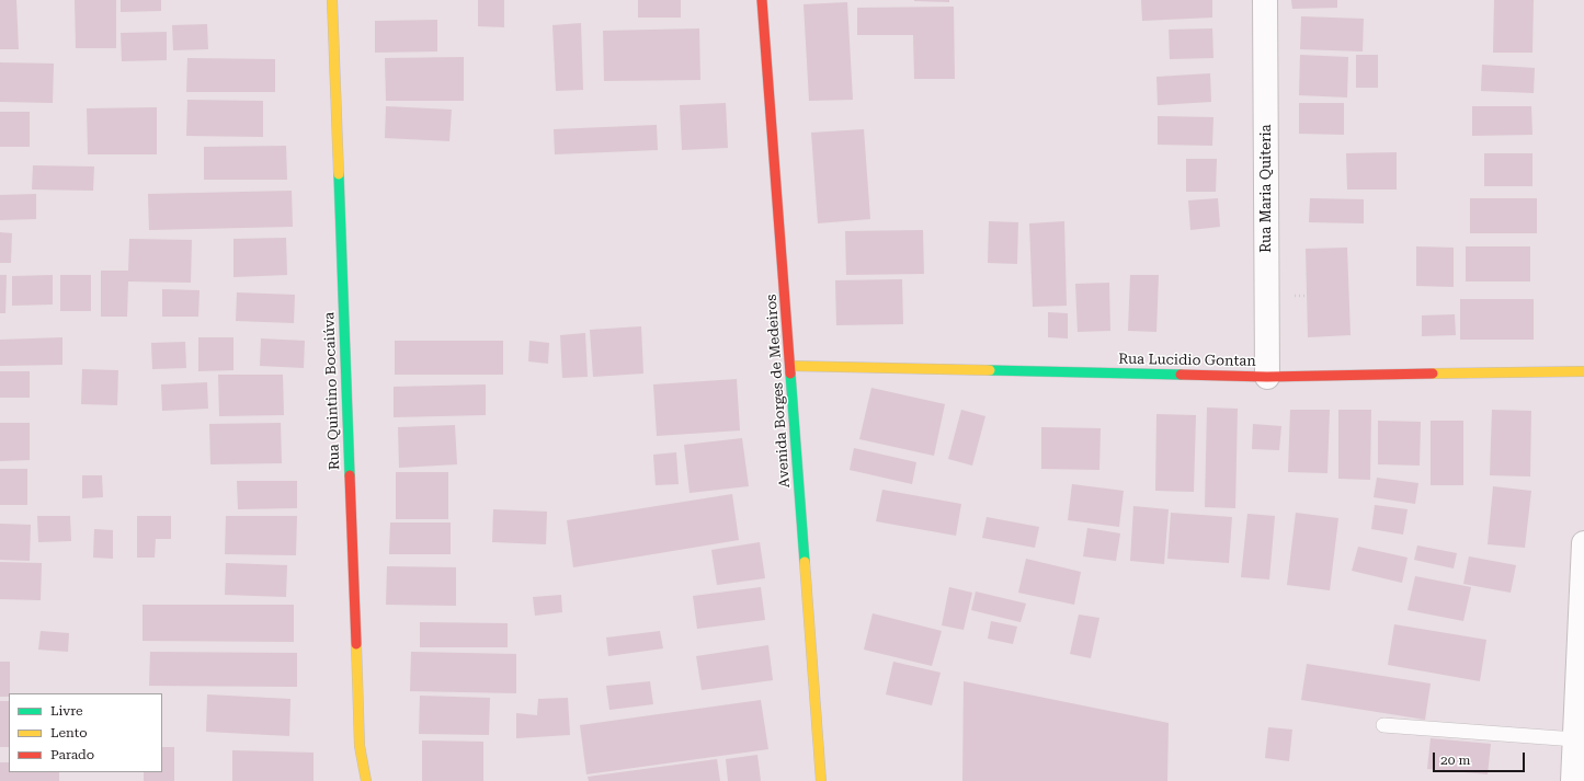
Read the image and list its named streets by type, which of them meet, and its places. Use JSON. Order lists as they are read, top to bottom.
{
  "streets": {
    "street": [
      "Rua Maria Quiteria",
      "Rua Lucidio Gontan",
      "Rua Quintino Bocaiúva",
      "Avenida Borges de Medeiros"
    ]
  },
  "crossings": [
    ["Rua Maria Quiteria", "Rua Lucidio Gontan"],
    ["Rua Lucidio Gontan", "Avenida Borges de Medeiros"]
  ],
  "legend": ["Livre", "Lento", "Parado"],
  "scale_bar": "20 m"
}
